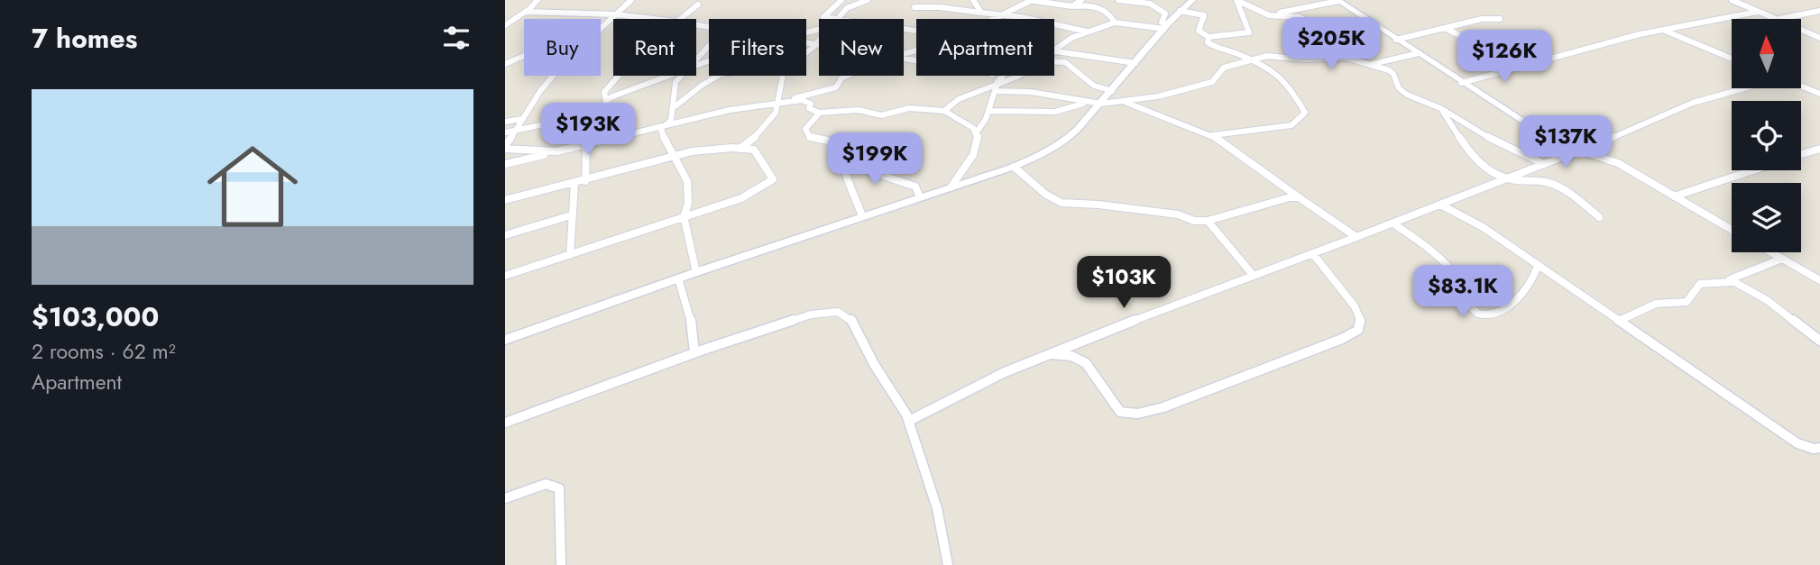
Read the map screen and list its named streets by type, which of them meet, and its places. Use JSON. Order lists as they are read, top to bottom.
{
  "north": "top",
  "page": {
    "heading": "7 homes",
    "price": [
      "$205K",
      "$126K",
      "$193K",
      "$137K",
      "$199K",
      "$103K",
      "$83.1K"
    ],
    "chip": [
      "Buy",
      "Rent",
      "Filters",
      "New",
      "Apartment"
    ],
    "list": [
      {
        "name": "$103,000",
        "note": "2 rooms · 62 m² · Apartment"
      }
    ]
  }
}
